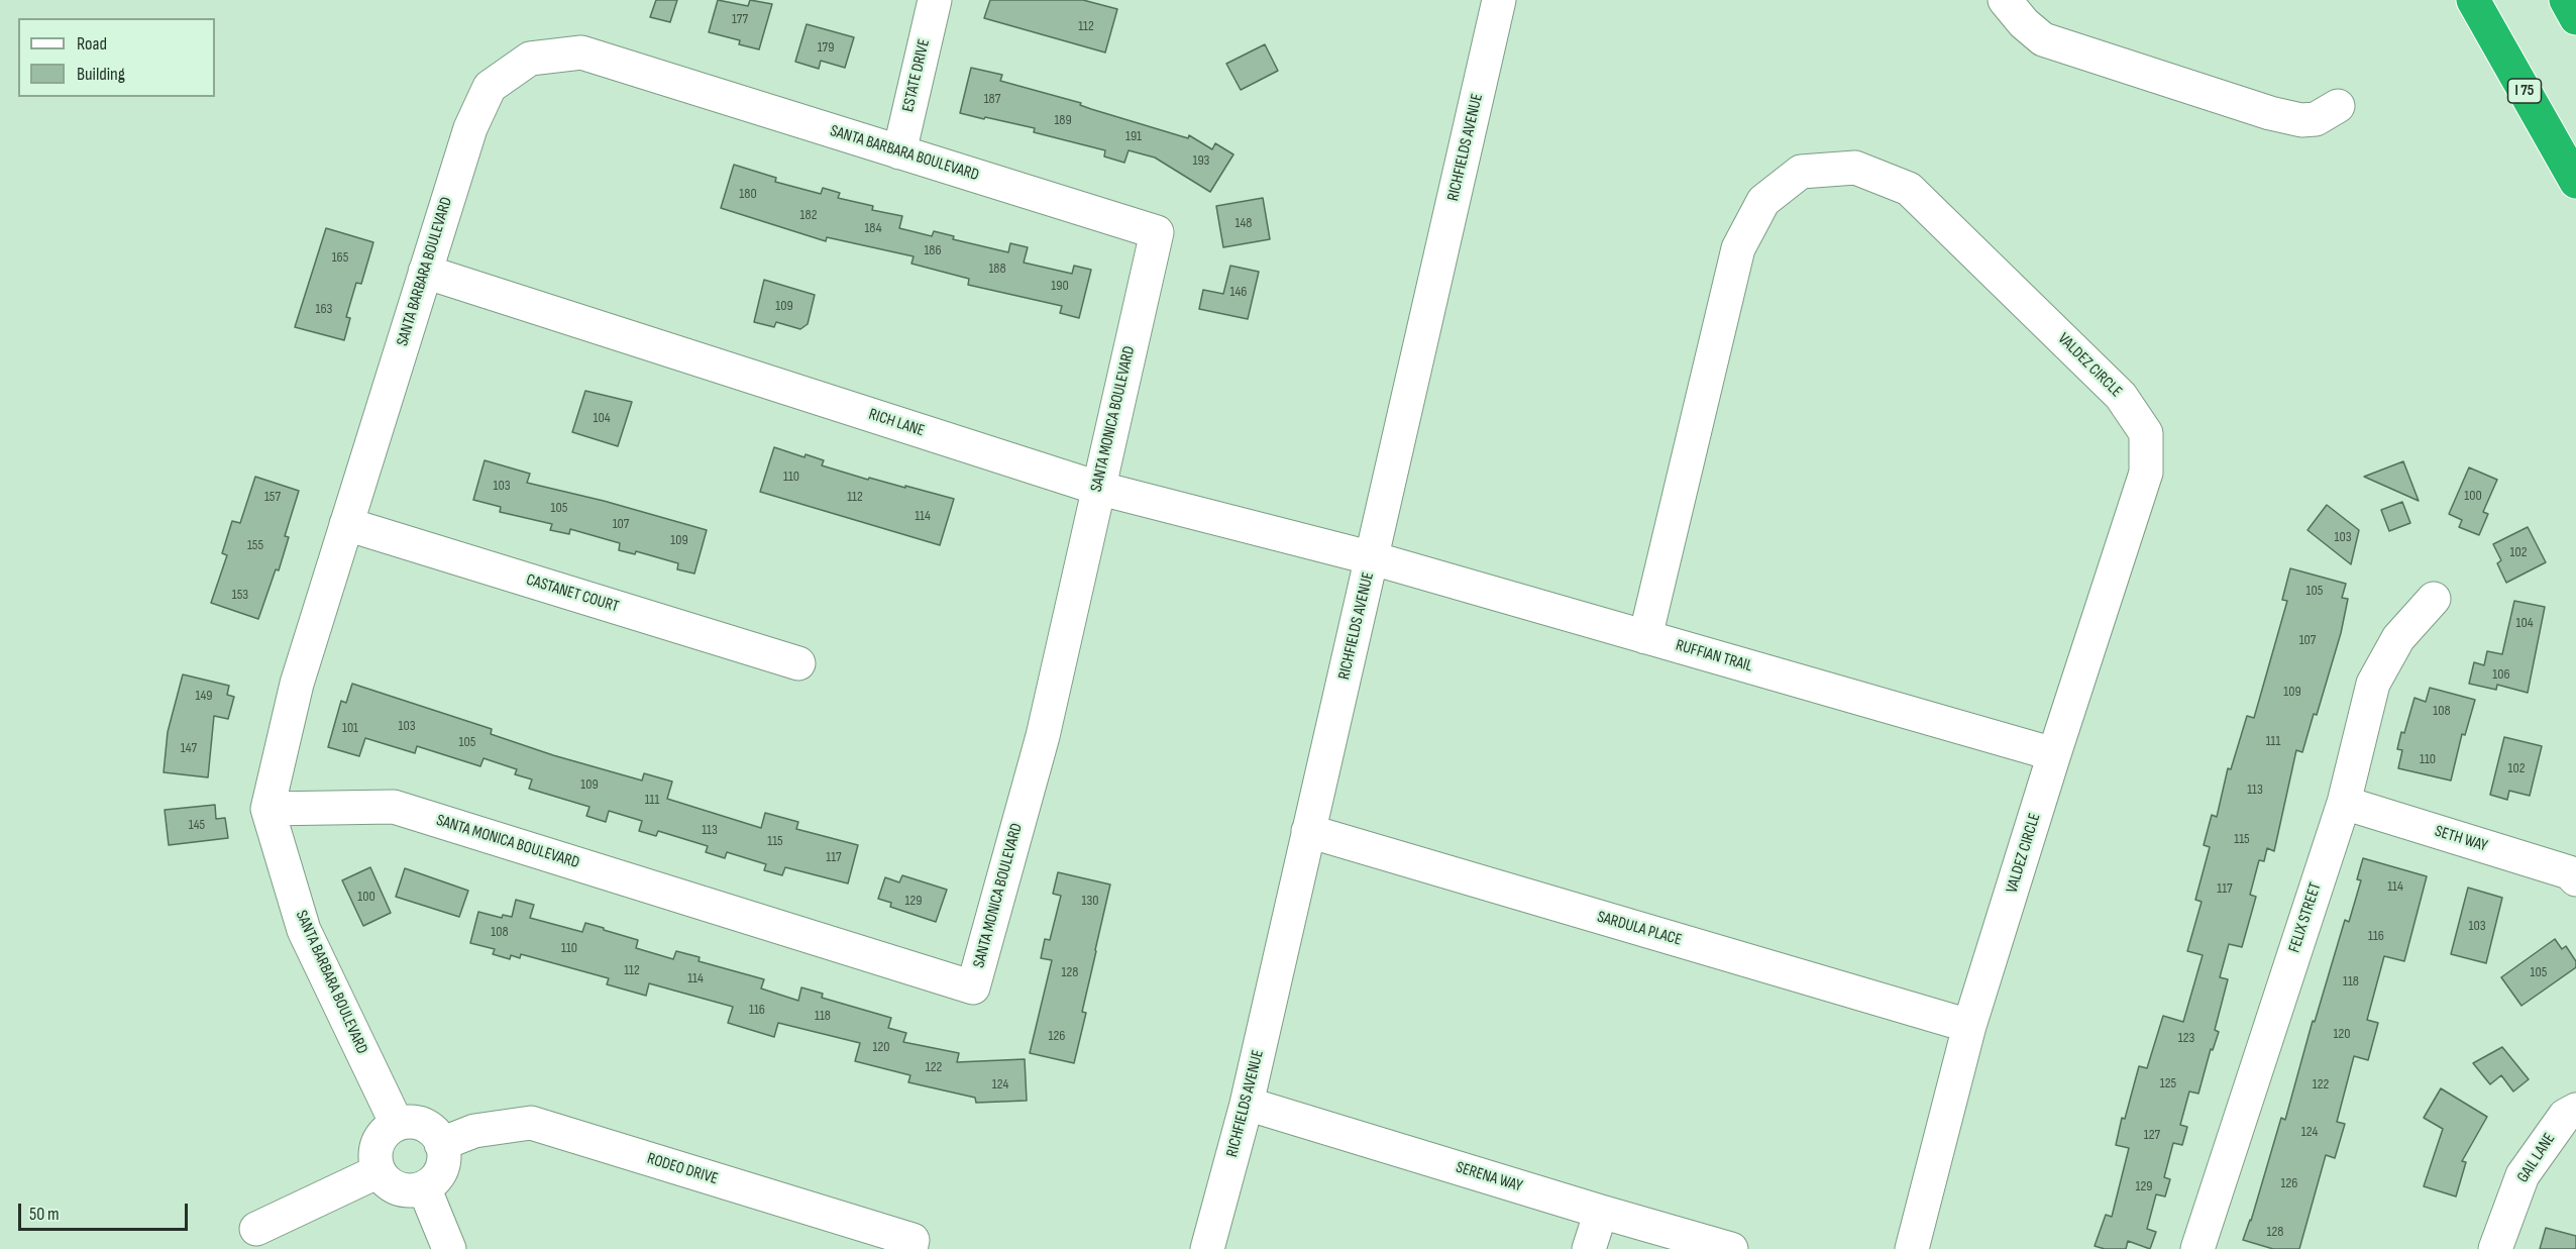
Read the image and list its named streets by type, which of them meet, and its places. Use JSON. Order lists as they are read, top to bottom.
{
  "streets": {
    "highway": ["I 75"],
    "street": [
      "ESTATE DRIVE",
      "RICHFIELDS AVENUE",
      "SANTA BARBARA BOULEVARD",
      "VALDEZ CIRCLE",
      "SANTA MONICA BOULEVARD",
      "RICH LANE",
      "CASTANET COURT",
      "RUFFIAN TRAIL",
      "SETH WAY",
      "FELIX STREET",
      "SARDULA PLACE",
      "GAIL LANE",
      "RODEO DRIVE",
      "SERENA WAY"
    ]
  },
  "crossings": [
    ["ESTATE DRIVE", "SANTA BARBARA BOULEVARD"],
    ["RICHFIELDS AVENUE", "RICH LANE"],
    ["RICHFIELDS AVENUE", "RUFFIAN TRAIL"],
    ["RICHFIELDS AVENUE", "SARDULA PLACE"],
    ["RICHFIELDS AVENUE", "SERENA WAY"],
    ["SANTA BARBARA BOULEVARD", "SANTA MONICA BOULEVARD"],
    ["SANTA BARBARA BOULEVARD", "RICH LANE"],
    ["SANTA BARBARA BOULEVARD", "CASTANET COURT"],
    ["SANTA BARBARA BOULEVARD", "RODEO DRIVE"],
    ["VALDEZ CIRCLE", "RUFFIAN TRAIL"],
    ["VALDEZ CIRCLE", "SARDULA PLACE"],
    ["SANTA MONICA BOULEVARD", "RICH LANE"],
    ["RICH LANE", "RUFFIAN TRAIL"],
    ["SETH WAY", "FELIX STREET"]
  ],
  "house_numbers": [
    "177",
    "112",
    "179",
    "187",
    "189",
    "191",
    "193",
    "180",
    "182",
    "148",
    "184",
    "186",
    "165",
    "188",
    "190",
    "146",
    "109",
    "163",
    "104",
    "110",
    "103",
    "100",
    "157",
    "112",
    "105",
    "114",
    "107",
    "103",
    "109",
    "155",
    "102",
    "105",
    "153",
    "104",
    "107",
    "106",
    "109",
    "149",
    "108",
    "103",
    "101",
    "111",
    "105",
    "147",
    "110",
    "102",
    "109",
    "113",
    "111",
    "145",
    "113",
    "115",
    "115",
    "117",
    "114",
    "117",
    "100",
    "129",
    "130",
    "103",
    "108",
    "116",
    "110",
    "112",
    "128",
    "105",
    "114",
    "118",
    "116",
    "118",
    "120",
    "126",
    "123",
    "120",
    "122",
    "125",
    "124",
    "122",
    "124",
    "127",
    "126",
    "129",
    "128"
  ],
  "legend": ["Road", "Building"],
  "scale_bar": "50 m"
}
